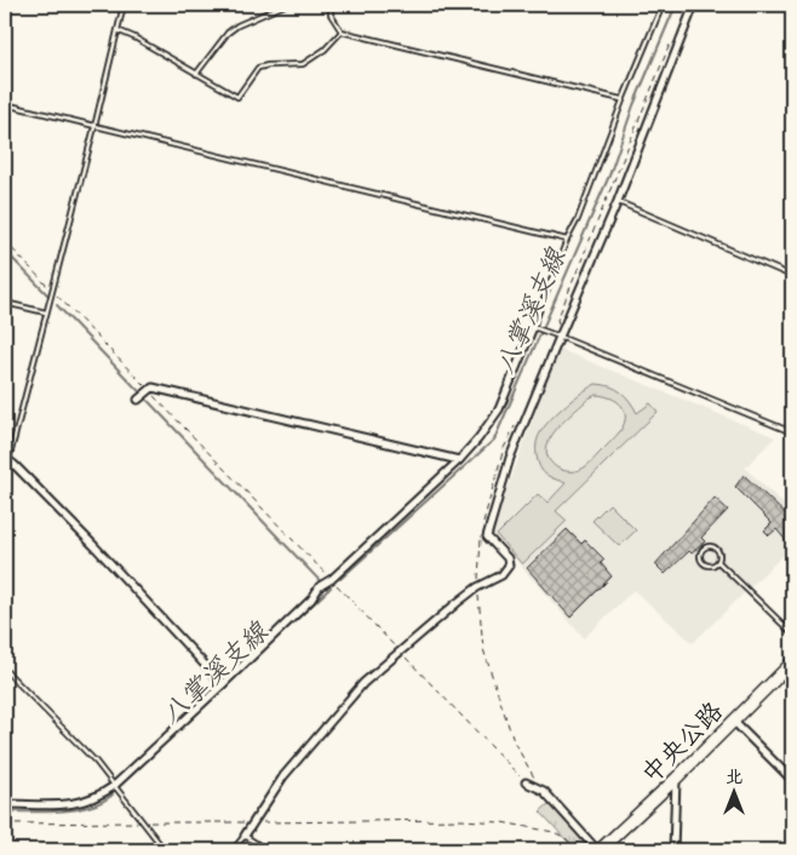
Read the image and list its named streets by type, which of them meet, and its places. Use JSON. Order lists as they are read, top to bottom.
{
  "streets": {
    "main road": ["中央公路"]
  },
  "water": ["八掌溪支線"],
  "north": "top"
}
